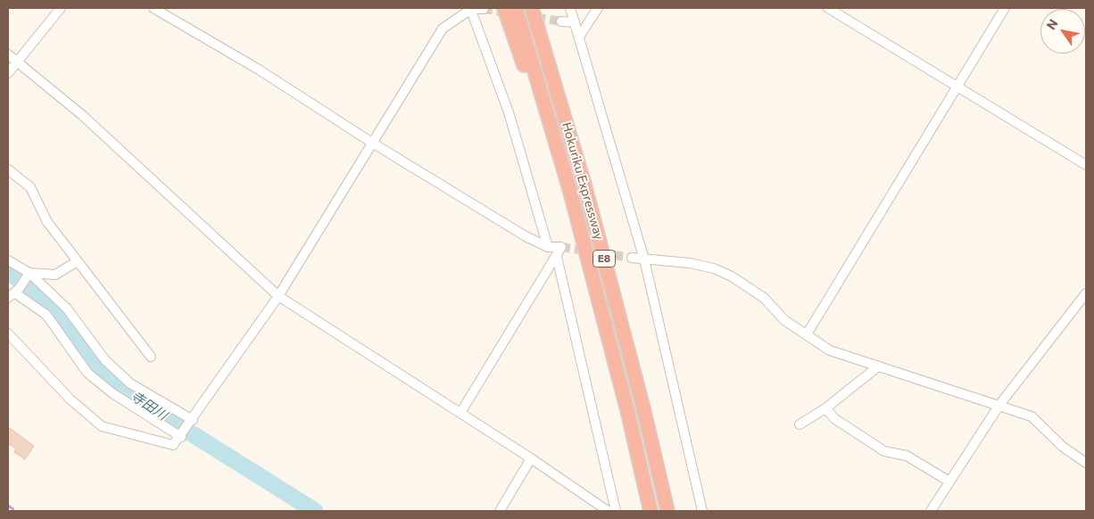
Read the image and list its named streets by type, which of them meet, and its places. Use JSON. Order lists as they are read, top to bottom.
{
  "streets": {
    "highway": ["Hokuriku Expressway", "E8"]
  },
  "water": ["寺田川"],
  "north": "top left"
}
